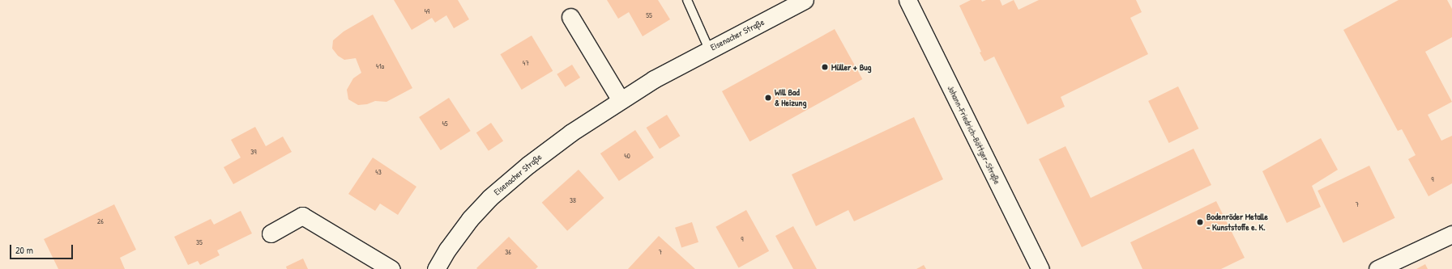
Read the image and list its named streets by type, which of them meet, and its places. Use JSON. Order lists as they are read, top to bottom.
{
  "streets": {
    "street": ["Eisenacher Straße", "Johann-Friedrich-Böttger-Straße"]
  },
  "places": ["Müller + Bug", "Will Bad & Heizung", "Bodenröder Metalle - Kunststoffe e. K."],
  "house_numbers": [
    "49",
    "55",
    "47",
    "41a",
    "45",
    "39",
    "40",
    "43",
    "9",
    "38",
    "7",
    "26",
    "9",
    "35",
    "36",
    "7"
  ],
  "scale_bar": "20 m"
}
